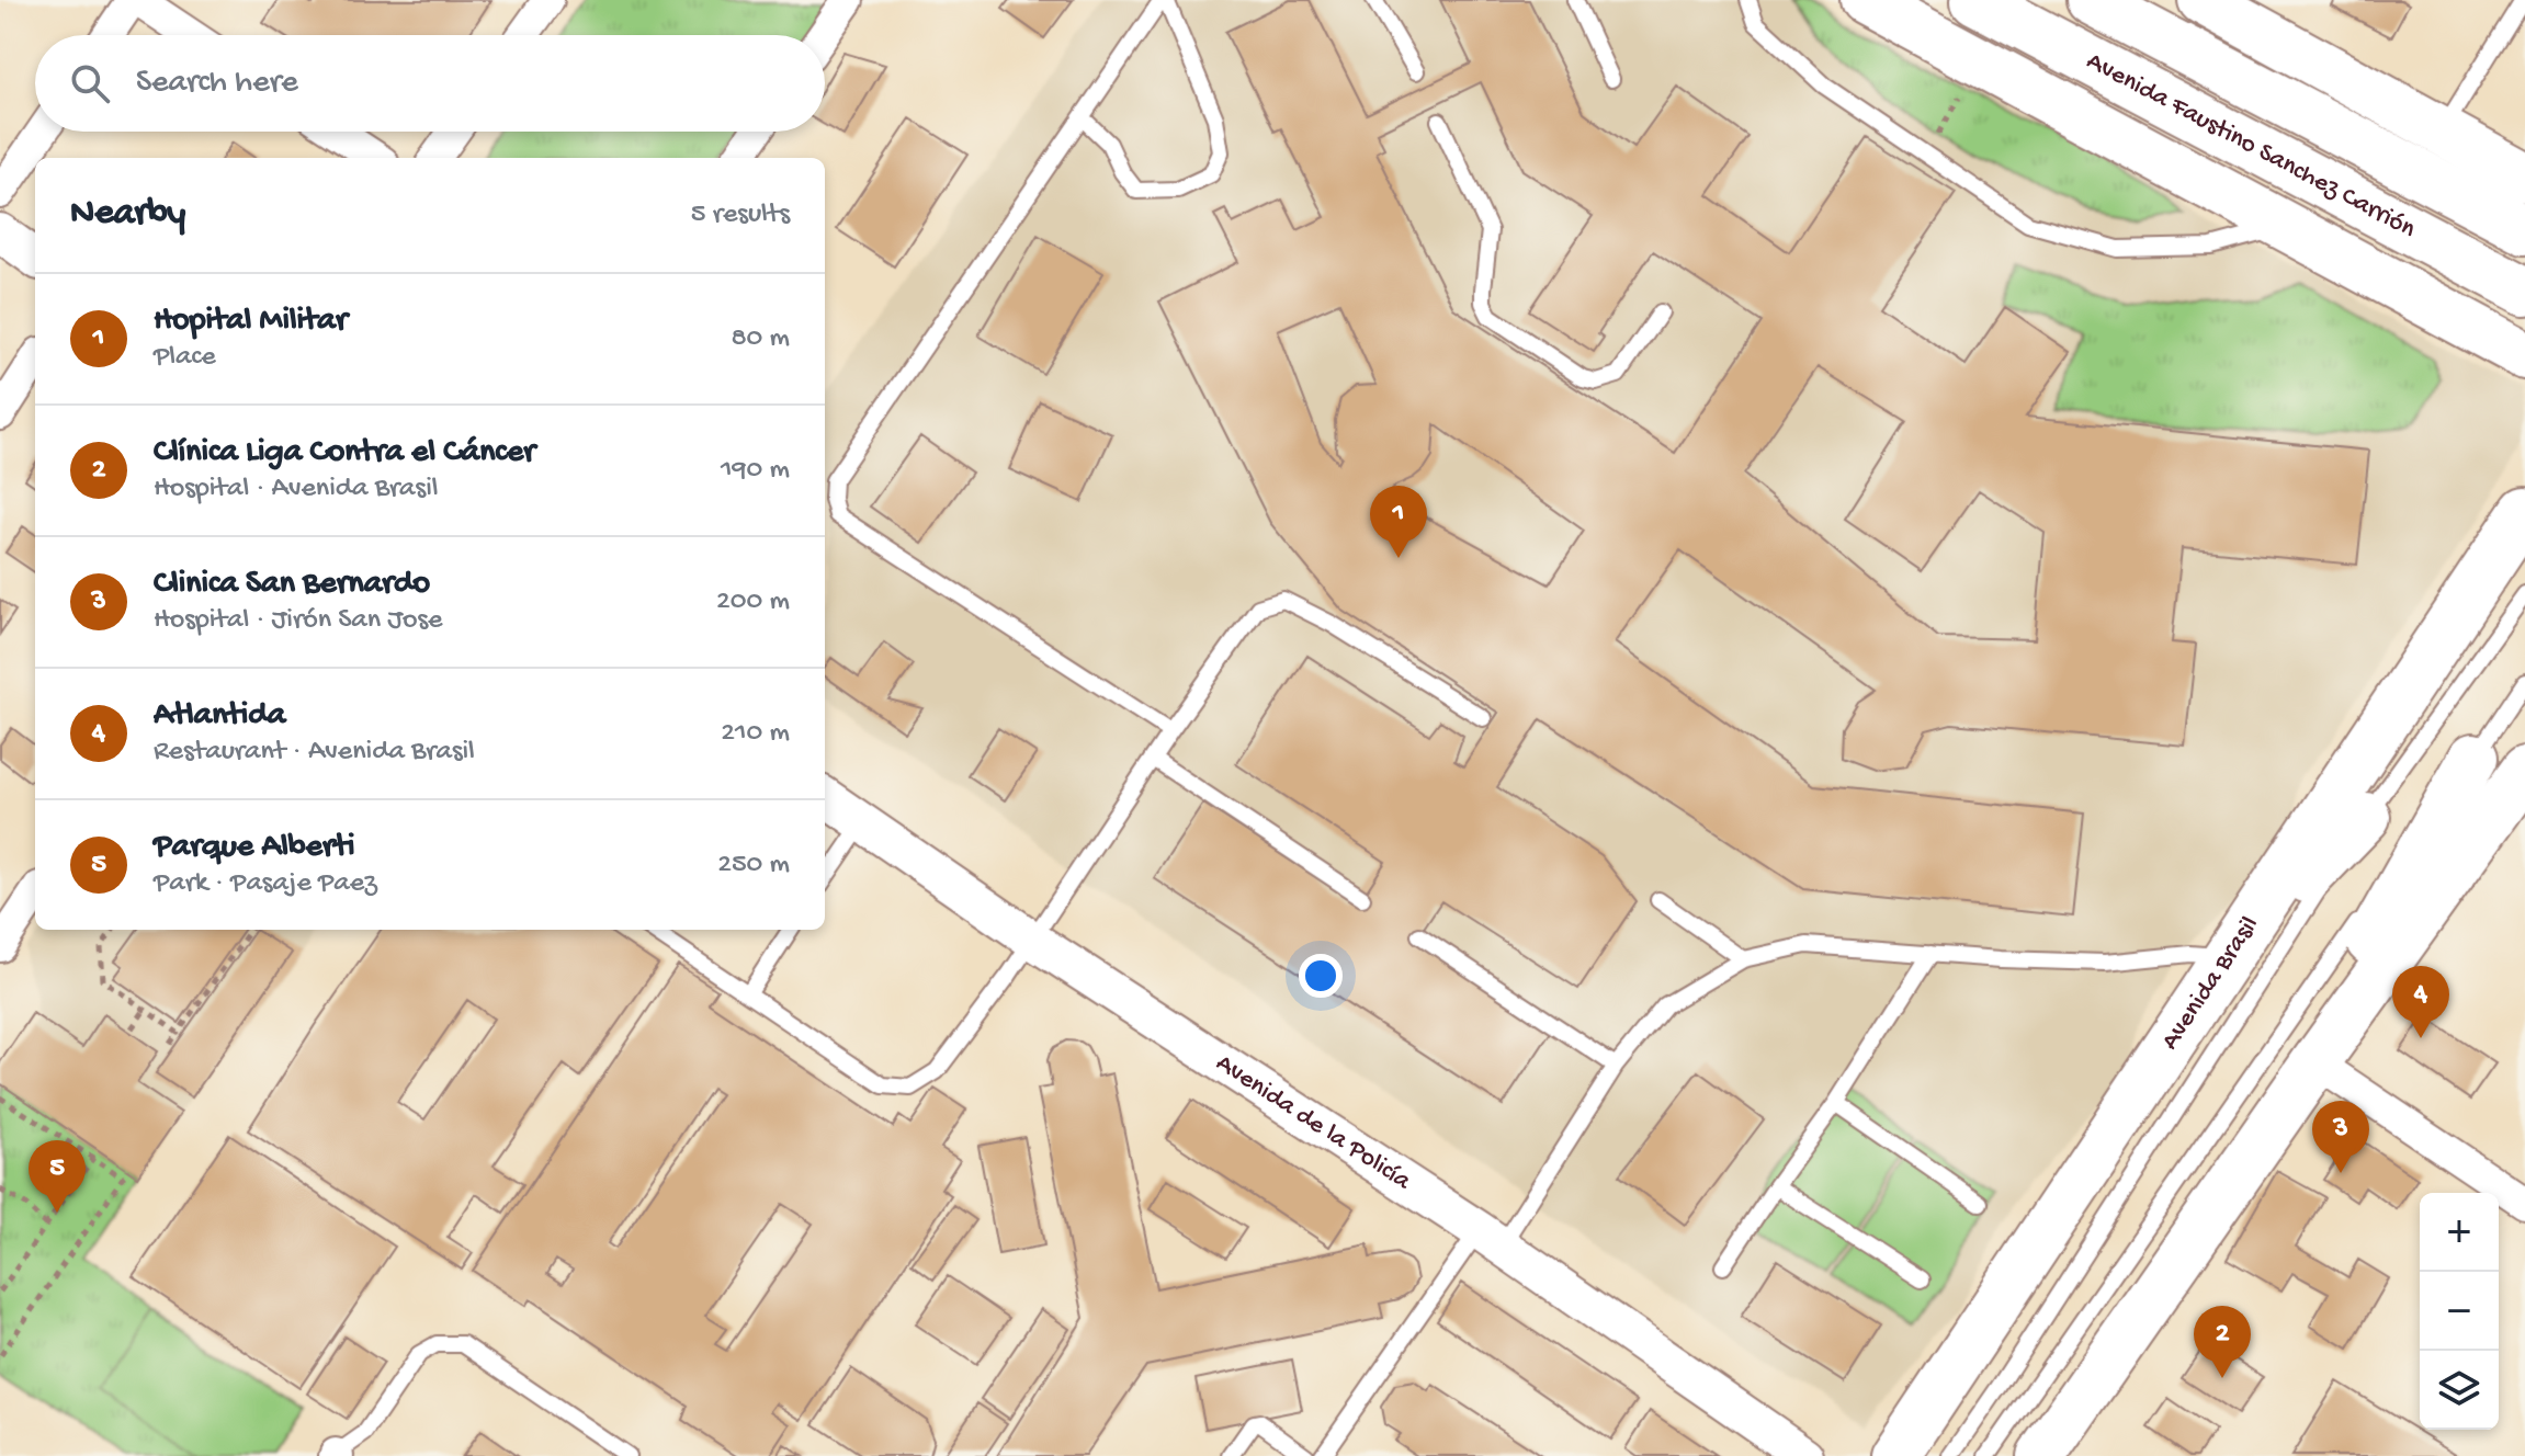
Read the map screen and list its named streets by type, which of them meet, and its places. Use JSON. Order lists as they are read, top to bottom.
{
  "streets": {
    "main road": ["Avenida Faustino Sanchez Carrión", "Avenida Brasil"],
    "street": ["Avenida de la Policía"]
  },
  "page": {
    "search": "Search here",
    "heading": ["Nearby", "5 results"],
    "list": [
      {
        "mark": "1",
        "name": "Hopital Militar",
        "note": "Place",
        "value": "80 m"
      },
      {
        "mark": "2",
        "name": "Clínica Liga Contra el Cáncer",
        "note": "Hospital · Avenida Brasil",
        "value": "190 m"
      },
      {
        "mark": "3",
        "name": "Clinica San Bernardo",
        "note": "Hospital · Jirón San Jose",
        "value": "200 m"
      },
      {
        "mark": "4",
        "name": "Atlantida",
        "note": "Restaurant · Avenida Brasil",
        "value": "210 m"
      },
      {
        "mark": "5",
        "name": "Parque Alberti",
        "note": "Park · Pasaje Paez",
        "value": "250 m"
      }
    ],
    "pins": [
      "1",
      "4",
      "3",
      "5",
      "2"
    ],
    "map_buttons": ["+", "−"]
  }
}
